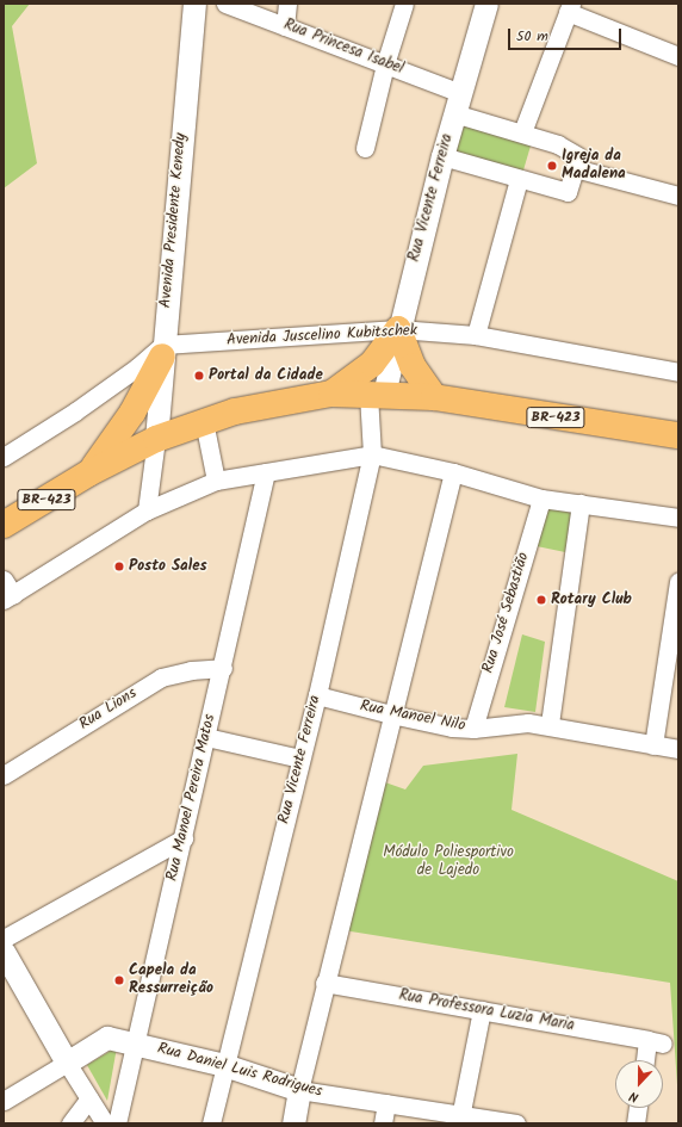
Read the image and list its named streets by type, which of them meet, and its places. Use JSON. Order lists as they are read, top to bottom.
{
  "streets": {
    "main road": ["BR-423"],
    "street": [
      "Rua Princesa Isabel",
      "Rua Vicente Ferreira",
      "Avenida Presidente Kenedy",
      "Avenida Juscelino Kubitschek",
      "Rua José Sebastião",
      "Rua Lions",
      "Rua Manoel Nilo",
      "Rua Manoel Pereira Matos",
      "Rua Professora Luzia Maria",
      "Rua Daniel Luis Rodrigues"
    ]
  },
  "crossings": [
    ["Rua Princesa Isabel", "Rua Vicente Ferreira"],
    ["Rua Vicente Ferreira", "Avenida Juscelino Kubitschek"],
    ["Rua Vicente Ferreira", "BR-423"],
    ["Rua Vicente Ferreira", "Rua Manoel Nilo"],
    ["Rua Vicente Ferreira", "Rua Daniel Luis Rodrigues"],
    ["Avenida Presidente Kenedy", "Avenida Juscelino Kubitschek"],
    ["Avenida Presidente Kenedy", "BR-423"],
    ["Rua José Sebastião", "Rua Manoel Nilo"],
    ["Rua Lions", "Rua Manoel Pereira Matos"],
    ["Rua Manoel Pereira Matos", "Rua Daniel Luis Rodrigues"]
  ],
  "parks": ["Módulo Poliesportivo de Lajedo"],
  "places": [
    "Igreja da Madalena",
    "Portal da Cidade",
    "Posto Sales",
    "Rotary Club",
    "Capela da Ressurreição"
  ],
  "scale_bar": "50 m",
  "north": "bottom"
}
